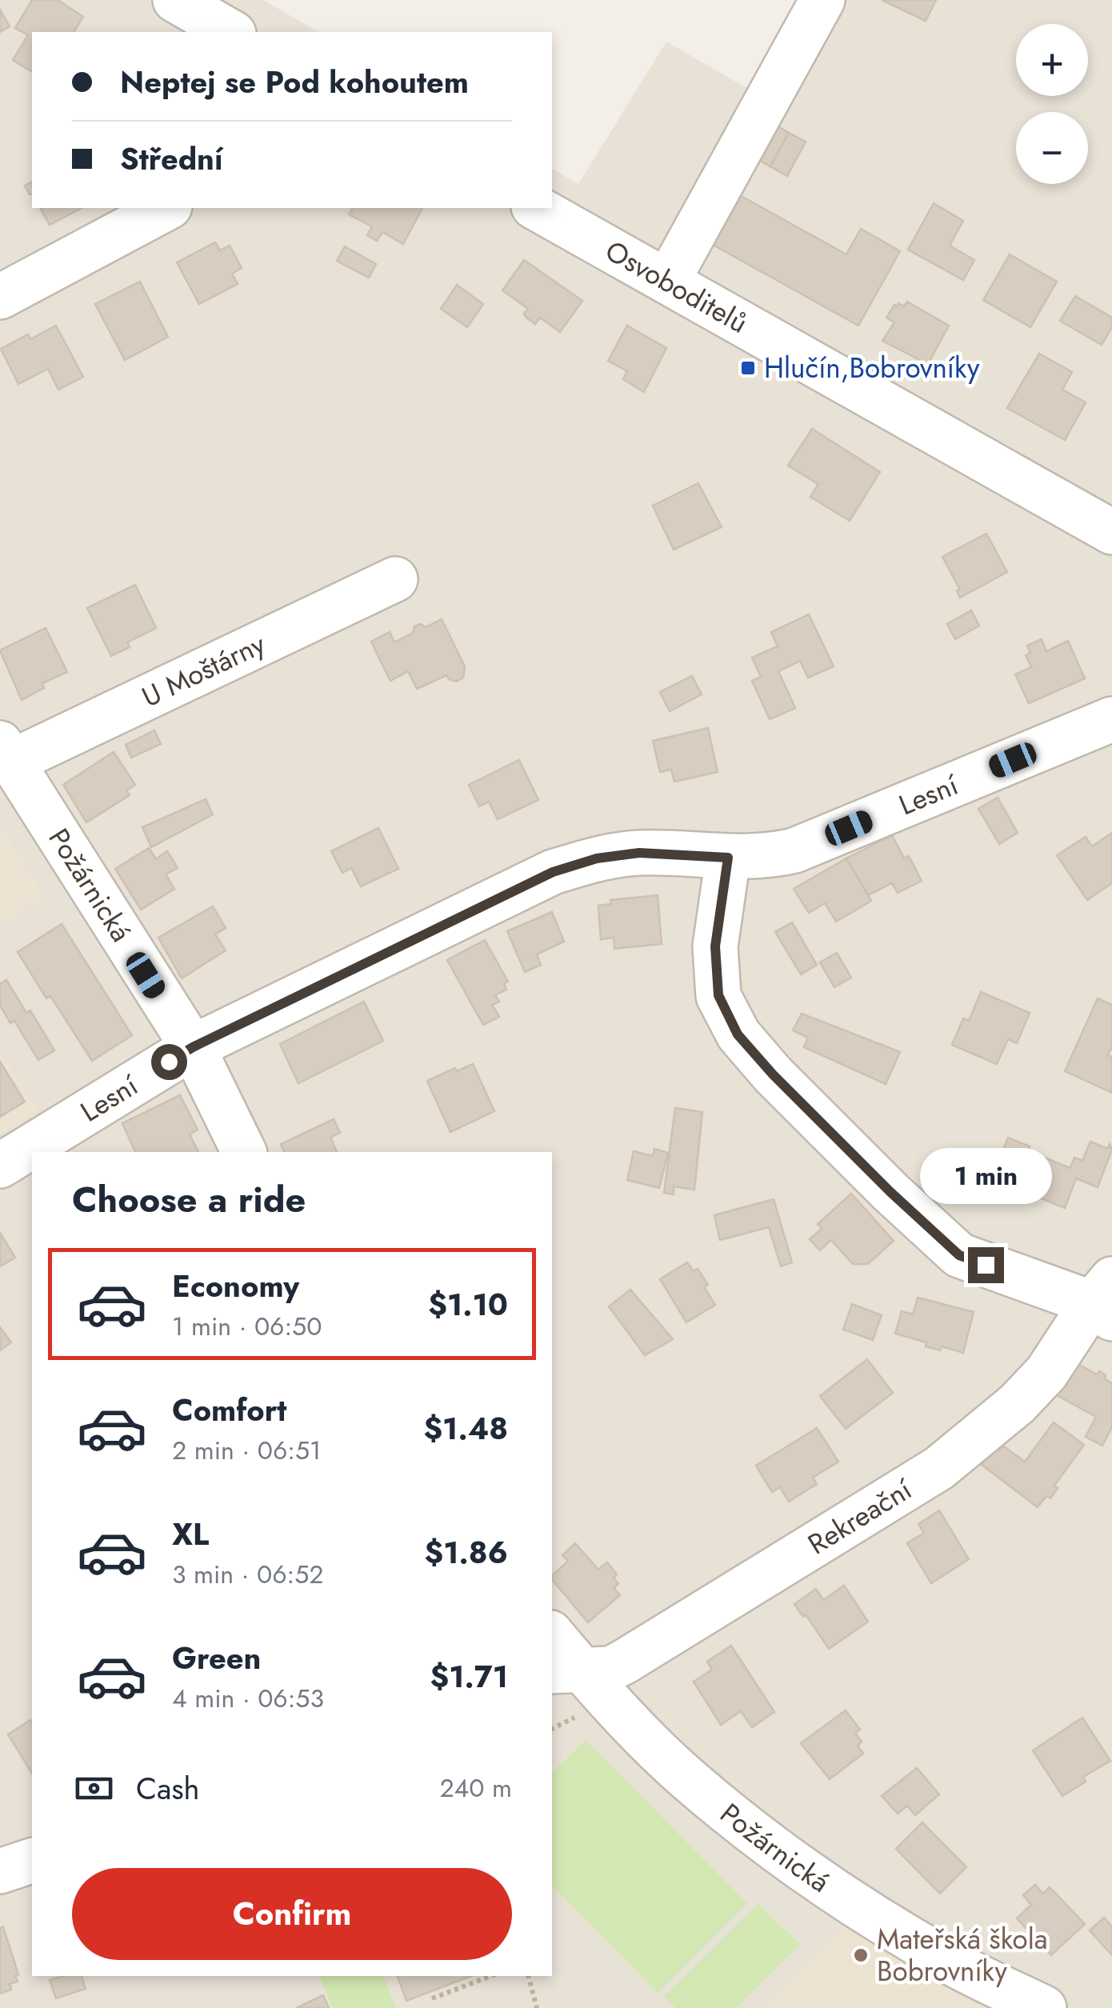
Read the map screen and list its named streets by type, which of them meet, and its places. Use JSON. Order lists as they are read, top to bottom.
{
  "streets": {
    "street": [
      "Osvoboditelů",
      "U Moštárny",
      "Lesní",
      "Požárnická",
      "Rekreační"
    ]
  },
  "crossings": [
    ["U Moštárny", "Požárnická"],
    ["Lesní", "Požárnická"],
    ["Požárnická", "Rekreační"]
  ],
  "places": {
    "transit": ["Hlučín,Bobrovníky"],
    "other": ["Mateřská škola Bobrovníky"]
  },
  "page": {
    "map_buttons": ["+", "−"],
    "banner": ["Neptej se Pod kohoutem", "Střední"],
    "bubble": "1 min",
    "heading": "Choose a ride",
    "list": [
      {
        "name": "Economy",
        "note": "1 min · 06:50",
        "value": "$1.10"
      },
      {
        "name": "Comfort",
        "note": "2 min · 06:51",
        "value": "$1.48"
      },
      {
        "name": "XL",
        "note": "3 min · 06:52",
        "value": "$1.86"
      },
      {
        "name": "Green",
        "note": "4 min · 06:53",
        "value": "$1.71"
      }
    ],
    "pay": ["Cash", "240 m"],
    "buttons": "Confirm"
  }
}
